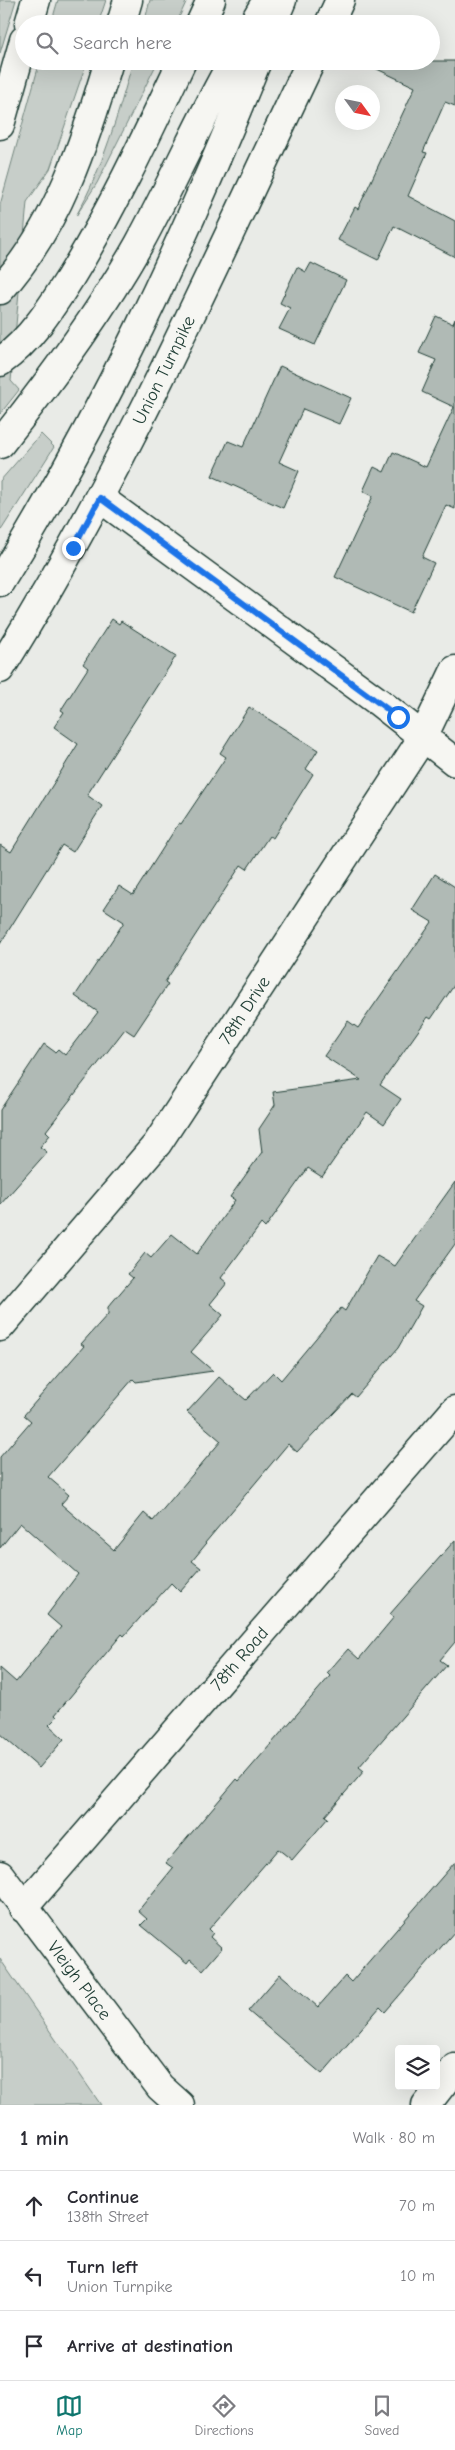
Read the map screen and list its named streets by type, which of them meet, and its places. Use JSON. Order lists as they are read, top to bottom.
{
  "streets": {
    "main road": [
      "Union Turnpike",
      "78th Drive",
      "78th Road",
      "Vleigh Place"
    ]
  },
  "crossings": [
    ["78th Road", "Vleigh Place"]
  ],
  "north": "bottom right",
  "page": {
    "search": "Search here",
    "heading": ["1 min", "Walk · 80 m"],
    "list": [
      ["Continue", "138th Street", "70 m"],
      ["Turn left", "Union Turnpike", "10 m"],
      "Arrive at destination"
    ],
    "nav": ["Map", "Directions", "Saved"]
  }
}
